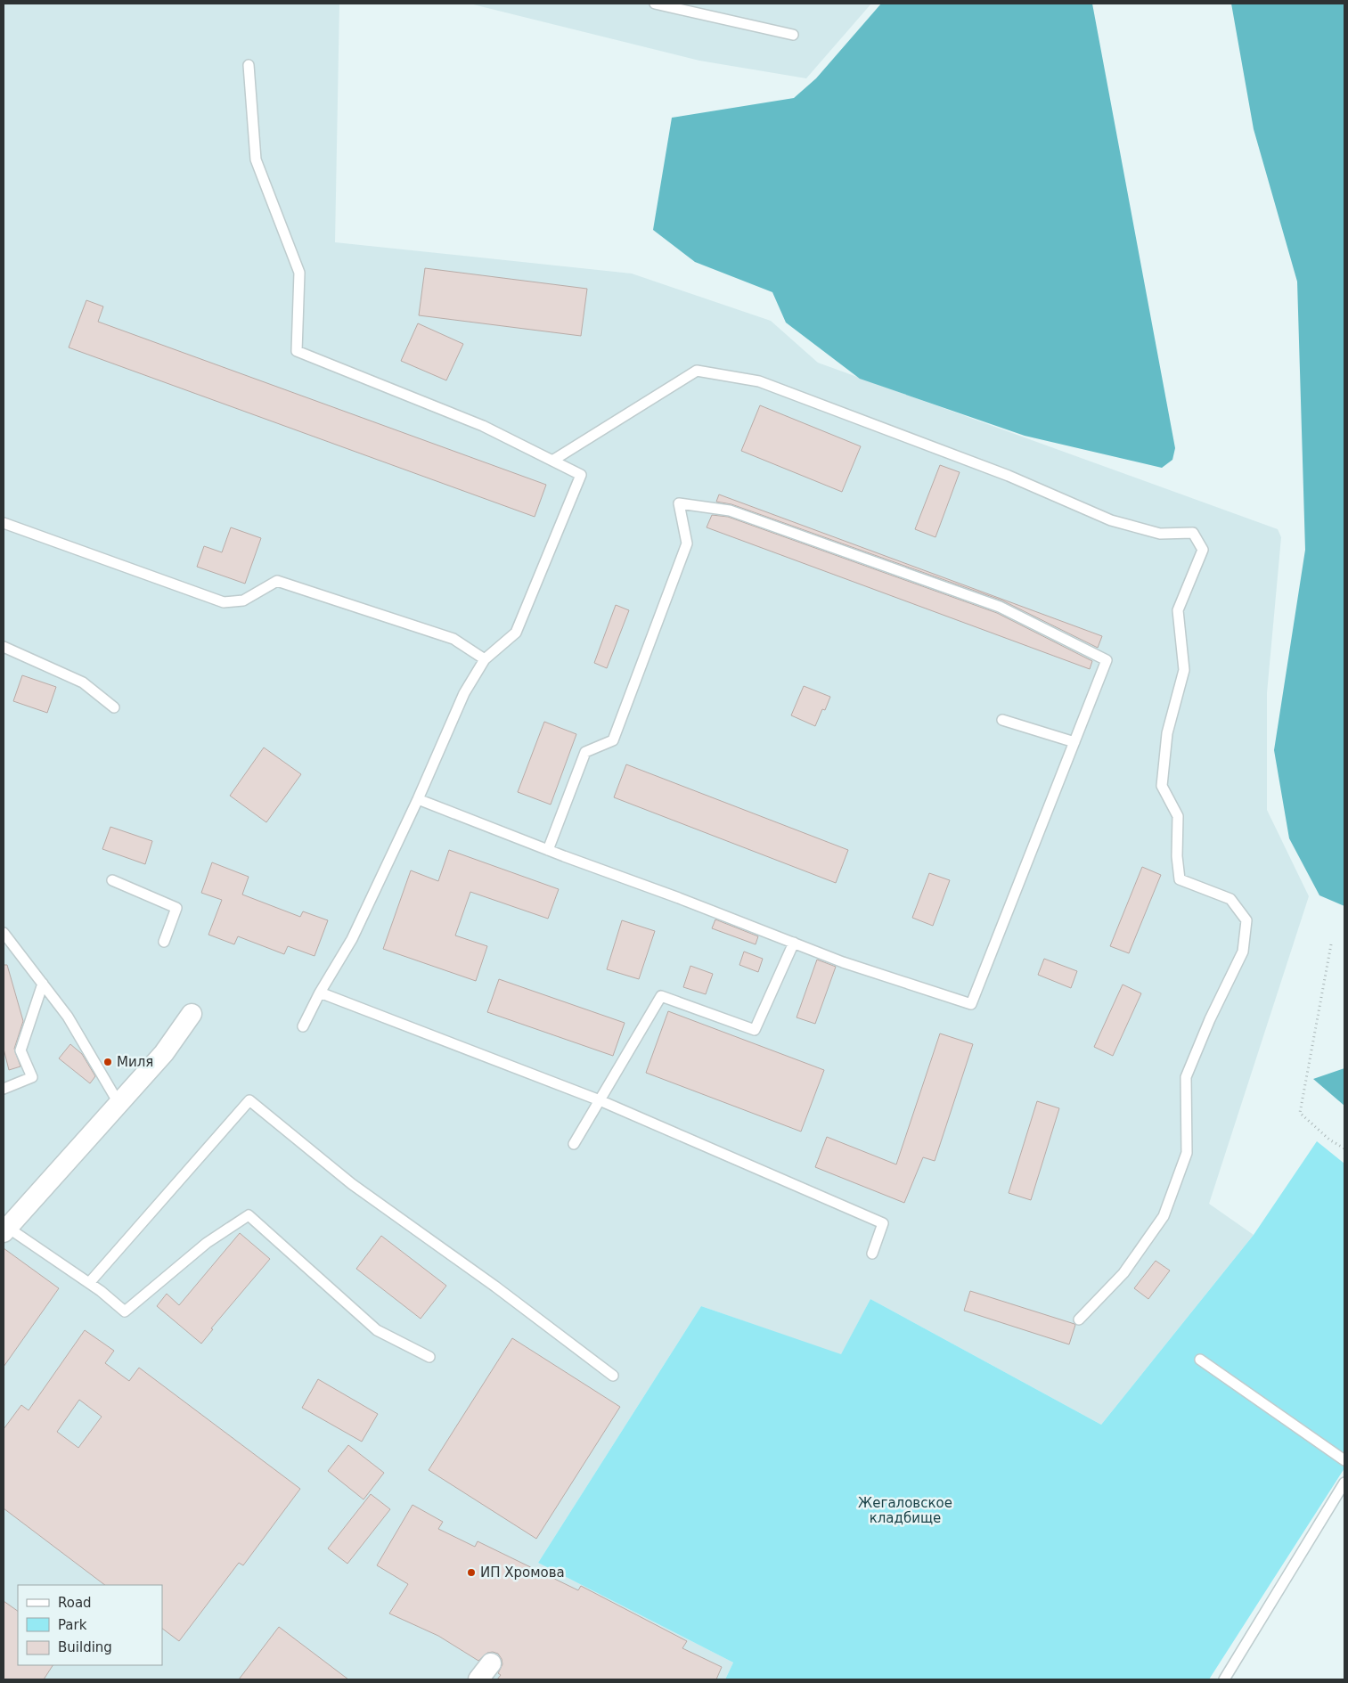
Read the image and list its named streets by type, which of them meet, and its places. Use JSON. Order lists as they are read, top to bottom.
{
  "parks": ["Жегаловское кладбище"],
  "places": ["Миля", "ИП Хромова"],
  "legend": ["Road", "Park", "Building"]
}
